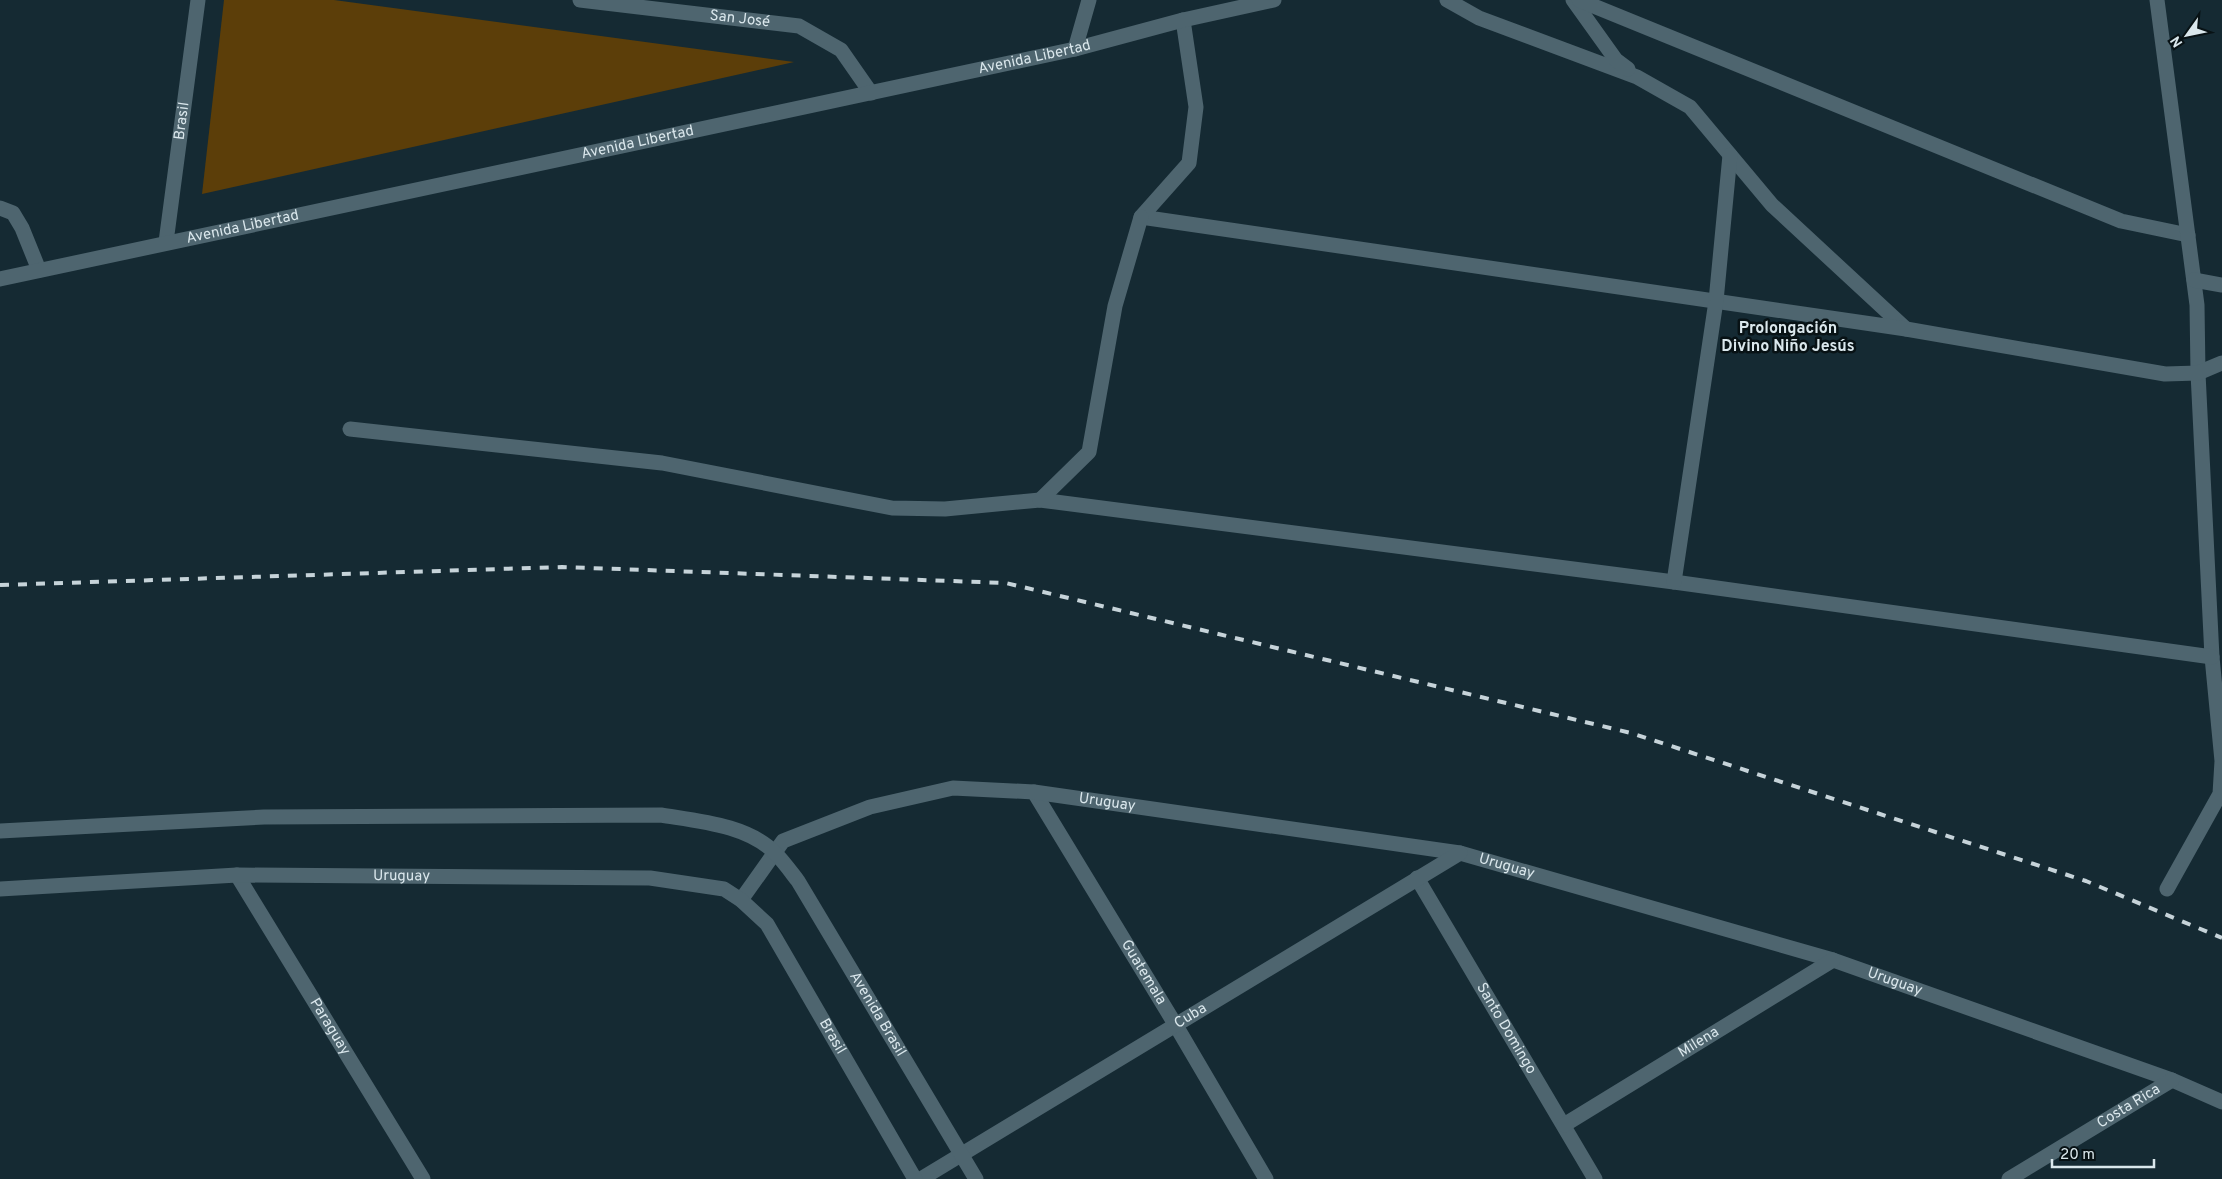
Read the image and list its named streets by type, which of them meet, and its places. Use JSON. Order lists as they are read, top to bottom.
{
  "streets": {
    "street": [
      "San José",
      "Avenida Libertad",
      "Brasil",
      "Uruguay",
      "Guatemala",
      "Avenida Brasil",
      "Cuba",
      "Paraguay",
      "Santo Domingo",
      "Milena",
      "Costa Rica"
    ]
  },
  "crossings": [
    ["San José", "Avenida Libertad"],
    ["Avenida Libertad", "Brasil"],
    ["Brasil", "Uruguay"],
    ["Uruguay", "Guatemala"],
    ["Uruguay", "Avenida Brasil"],
    ["Uruguay", "Cuba"],
    ["Uruguay", "Paraguay"],
    ["Uruguay", "Milena"],
    ["Uruguay", "Costa Rica"],
    ["Guatemala", "Cuba"],
    ["Avenida Brasil", "Cuba"],
    ["Cuba", "Santo Domingo"],
    ["Santo Domingo", "Milena"]
  ],
  "districts": ["Prolongación Divino Niño Jesús"],
  "scale_bar": "20 m",
  "north": "bottom left"
}
